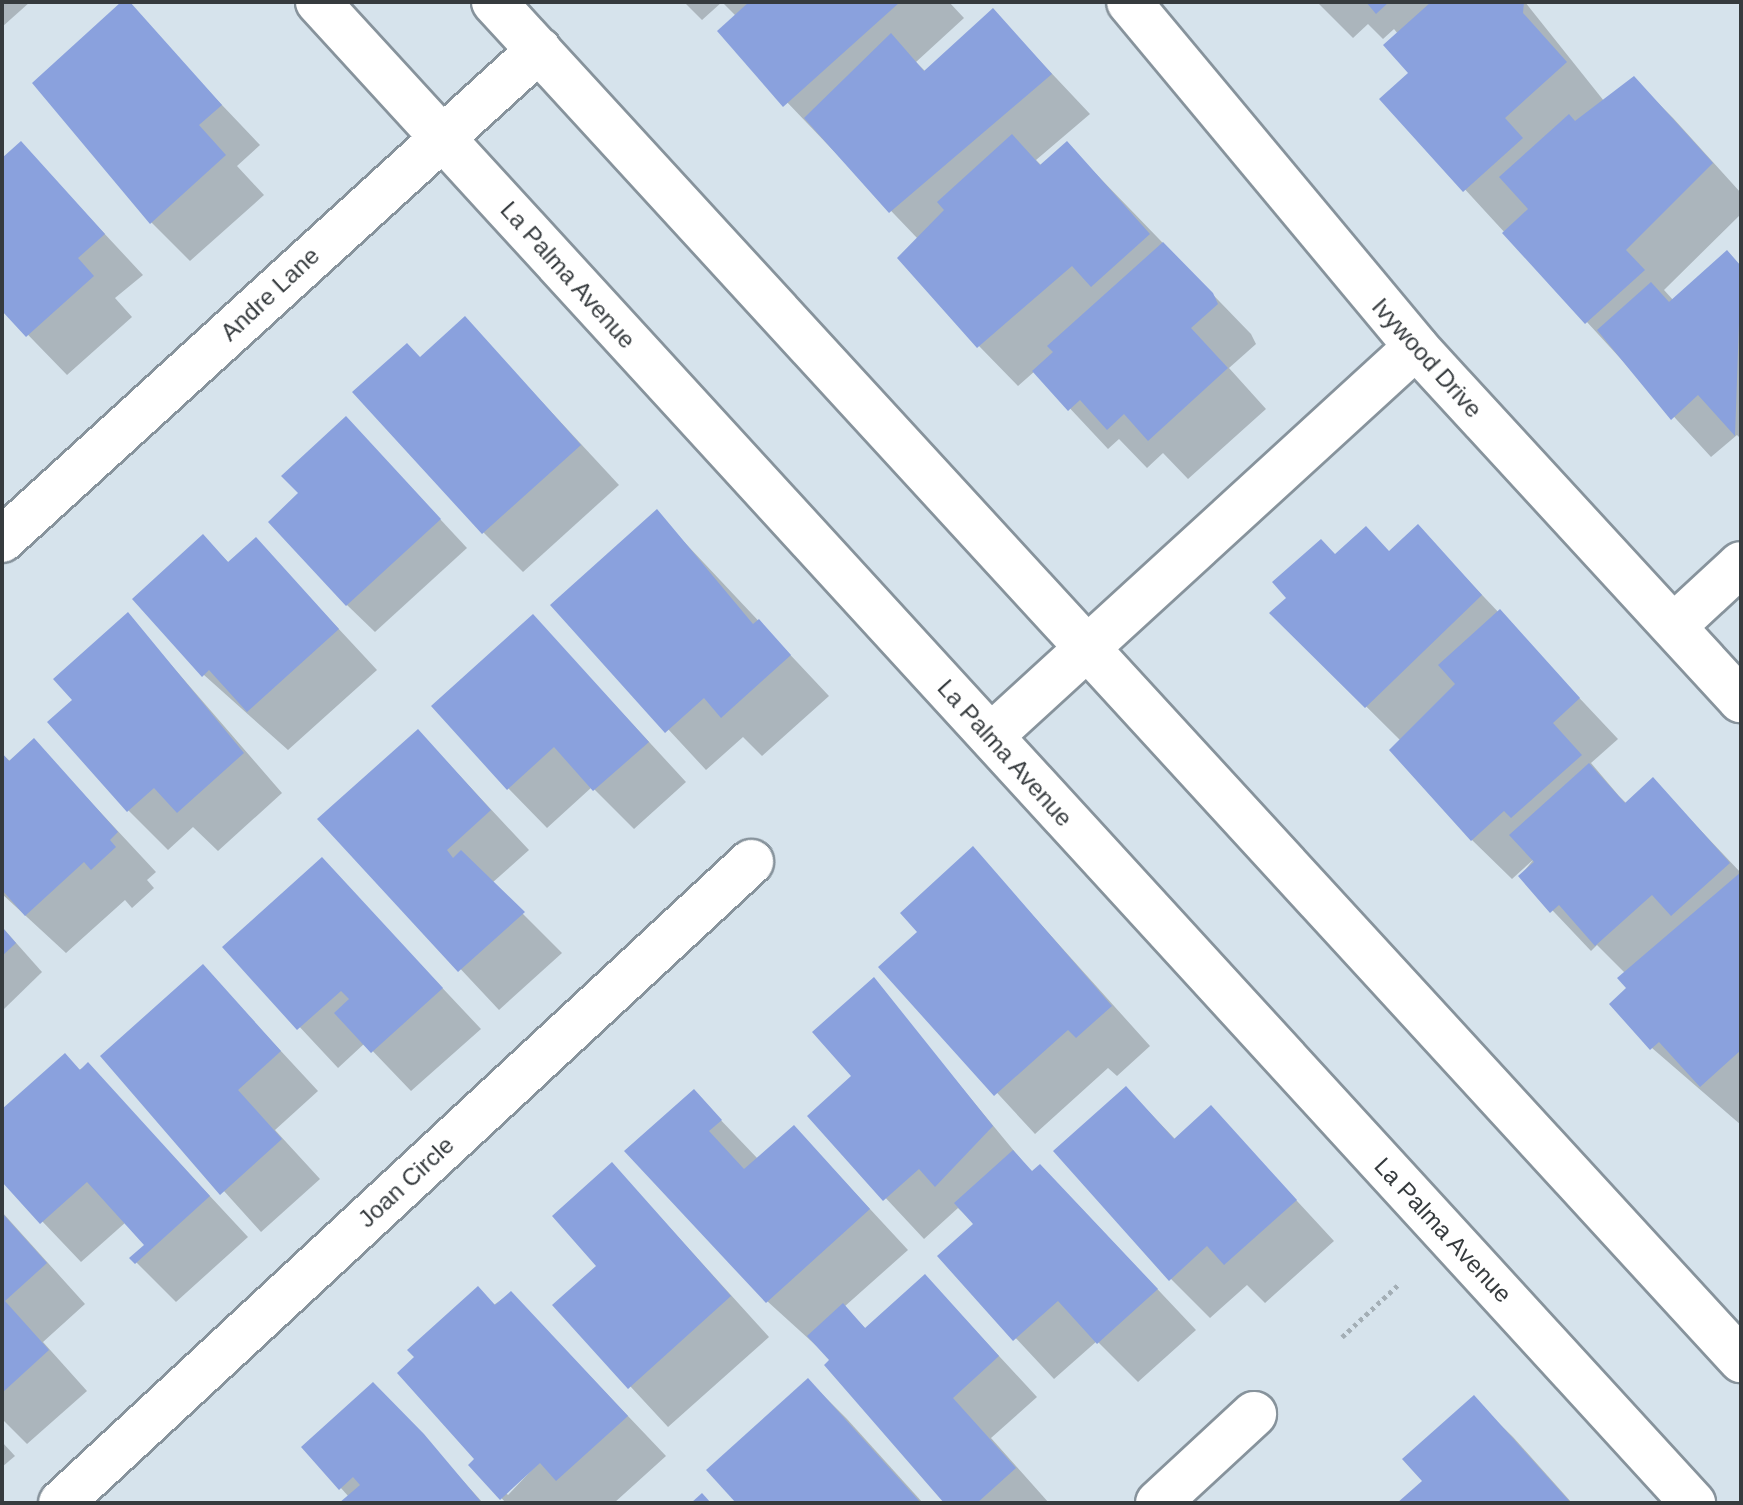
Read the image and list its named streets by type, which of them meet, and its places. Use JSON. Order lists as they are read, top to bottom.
{
  "streets": {
    "main road": [
      "La Palma Avenue",
      "Andre Lane",
      "Ivywood Drive",
      "Joan Circle"
    ]
  },
  "crossings": [
    ["La Palma Avenue", "Andre Lane"]
  ]
}
